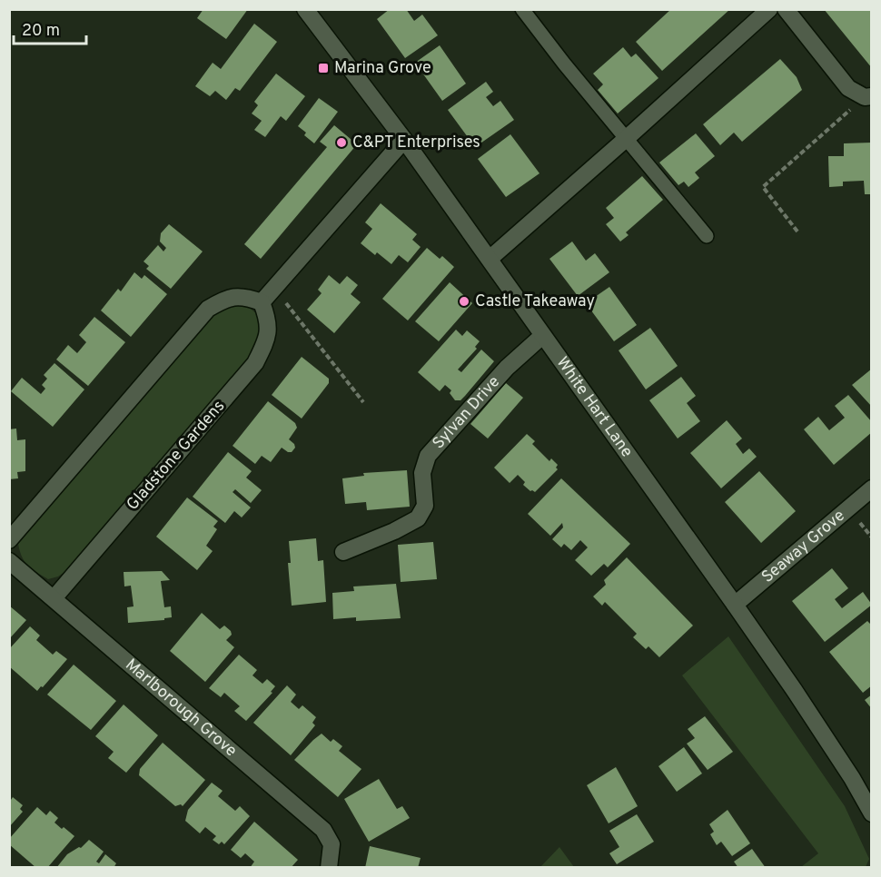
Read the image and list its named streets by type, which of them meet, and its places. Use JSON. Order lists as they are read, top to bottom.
{
  "streets": {
    "street": [
      "White Hart Lane",
      "Sylvan Drive",
      "Gladstone Gardens",
      "Seaway Grove",
      "Marlborough Grove"
    ]
  },
  "crossings": [
    ["White Hart Lane", "Sylvan Drive"],
    ["White Hart Lane", "Seaway Grove"],
    ["Gladstone Gardens", "Marlborough Grove"]
  ],
  "places": {
    "transit": ["Marina Grove"],
    "other": ["C&PT Enterprises", "Castle Takeaway"]
  },
  "scale_bar": "20 m"
}
